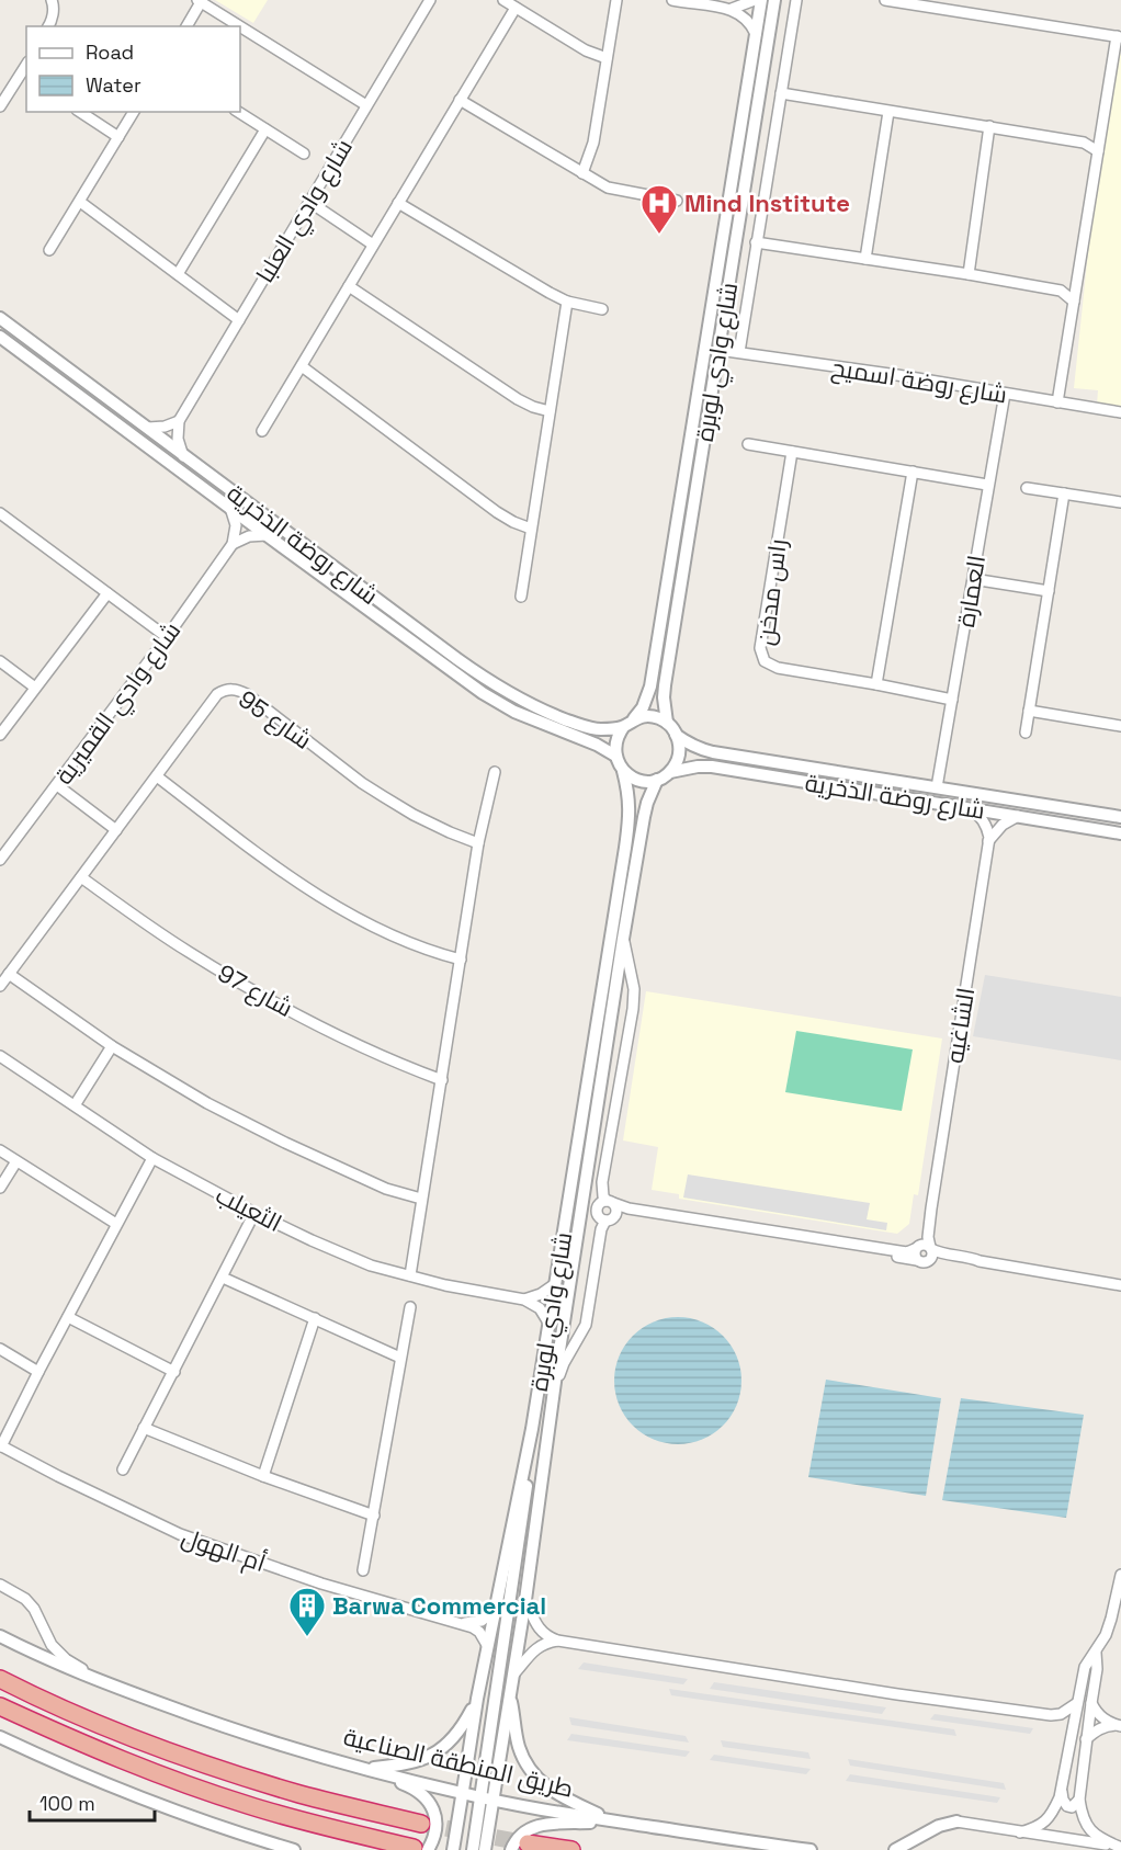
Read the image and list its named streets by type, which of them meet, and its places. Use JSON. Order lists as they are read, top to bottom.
{
  "streets": {
    "street": [
      "شارع وادي العلبا",
      "شارع وادي لوبرة",
      "شارع روضة اسميح",
      "شارع روضة الذخرية",
      "العمارة",
      "راس مدخن",
      "شارع وادي القميرية",
      "شارع 95",
      "شارع 97",
      "الشاغيه",
      "الثعيلب",
      "أم الهول",
      "طريق المنطقة الصناعية"
    ]
  },
  "crossings": [
    ["شارع وادي لوبرة", "شارع روضة اسميح"],
    ["شارع وادي لوبرة", "شارع روضة الذخرية"],
    ["شارع وادي لوبرة", "أم الهول"],
    ["شارع وادي لوبرة", "طريق المنطقة الصناعية"],
    ["شارع روضة اسميح", "العمارة"],
    ["شارع روضة الذخرية", "العمارة"],
    ["العمارة", "راس مدخن"],
    ["شارع 95", "شارع 97"]
  ],
  "places": {
    "hospital": ["Mind Institute"],
    "building": ["Barwa Commercial"]
  },
  "legend": ["Road", "Water"],
  "scale_bar": "100 m"
}
